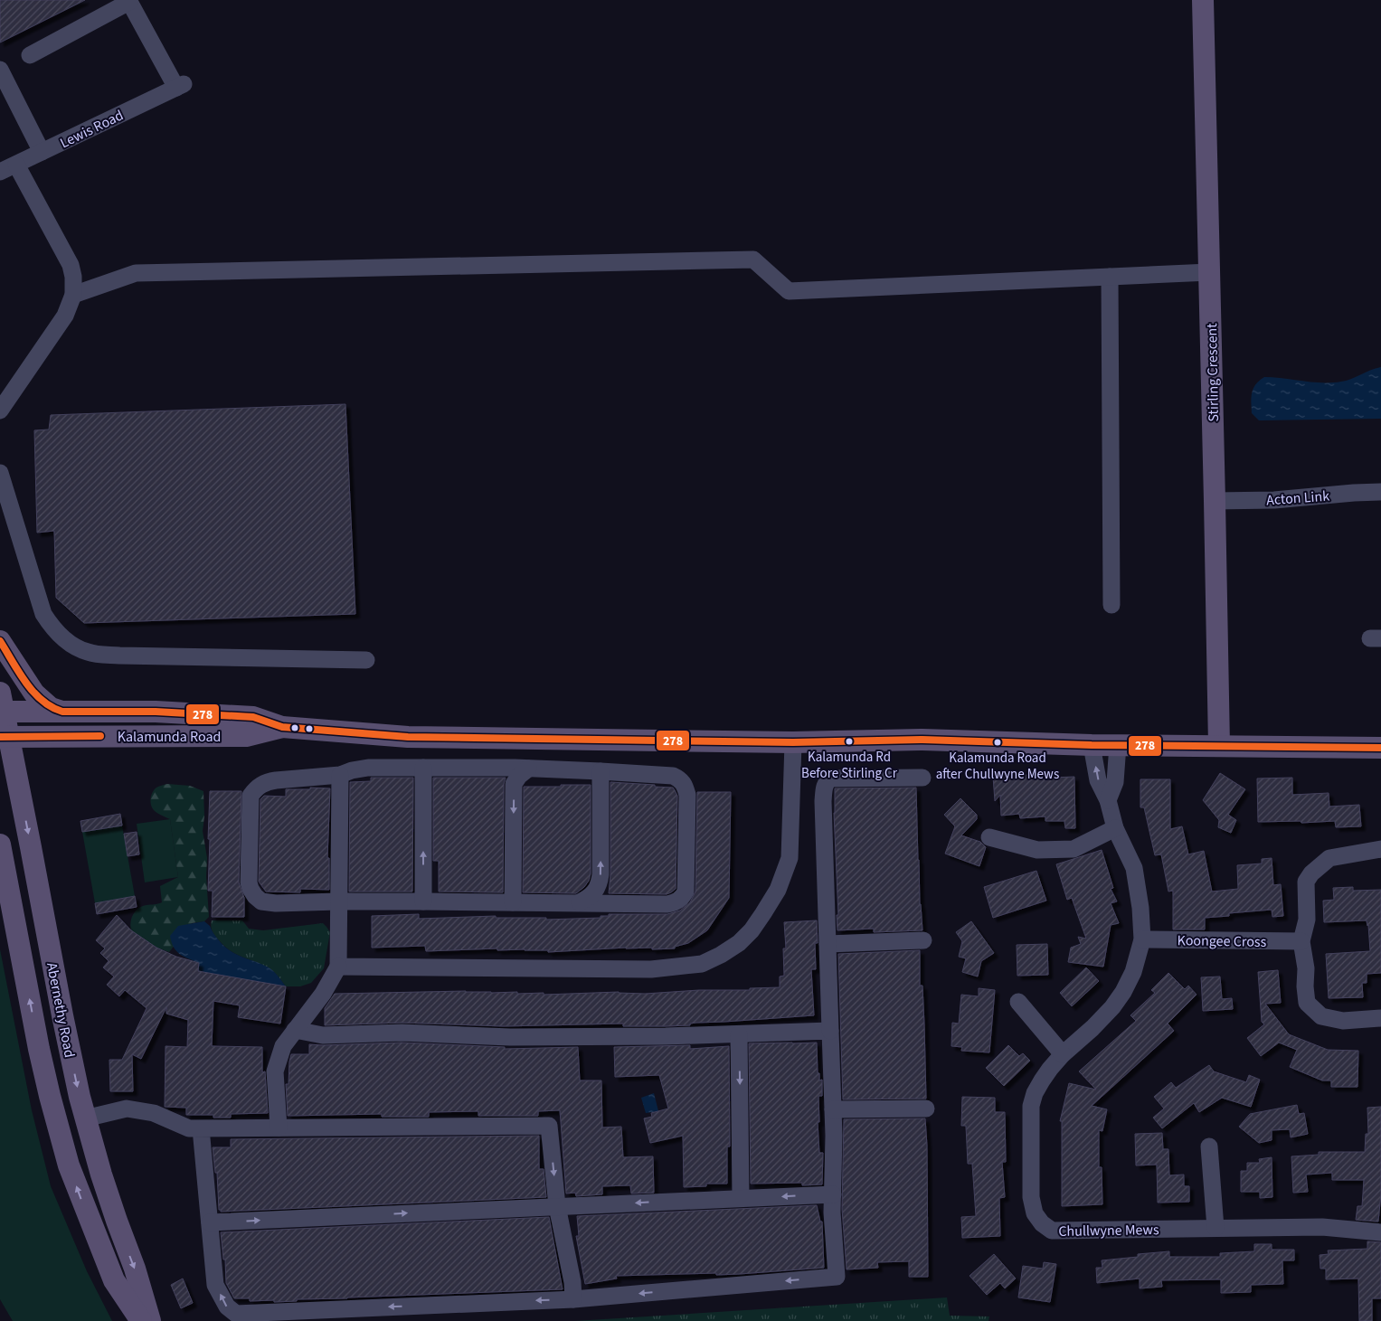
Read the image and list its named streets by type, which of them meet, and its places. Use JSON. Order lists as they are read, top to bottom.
{
  "streets": {
    "main road": ["Stirling Crescent", "Kalamunda Road", "Abernethy Road"],
    "street": [
      "Lewis Road",
      "Acton Link",
      "Koongee Cross",
      "Chullwyne Mews"
    ]
  },
  "crossings": [
    ["Stirling Crescent", "Acton Link"],
    ["Stirling Crescent", "Kalamunda Road"],
    ["Kalamunda Road", "Abernethy Road"],
    ["Kalamunda Road", "Chullwyne Mews"],
    ["Koongee Cross", "Chullwyne Mews"]
  ],
  "places": ["Kalamunda Rd Before Stirling Cr", "Kalamunda Road after Chullwyne Mews"],
  "lines": ["transit line 278"]
}
